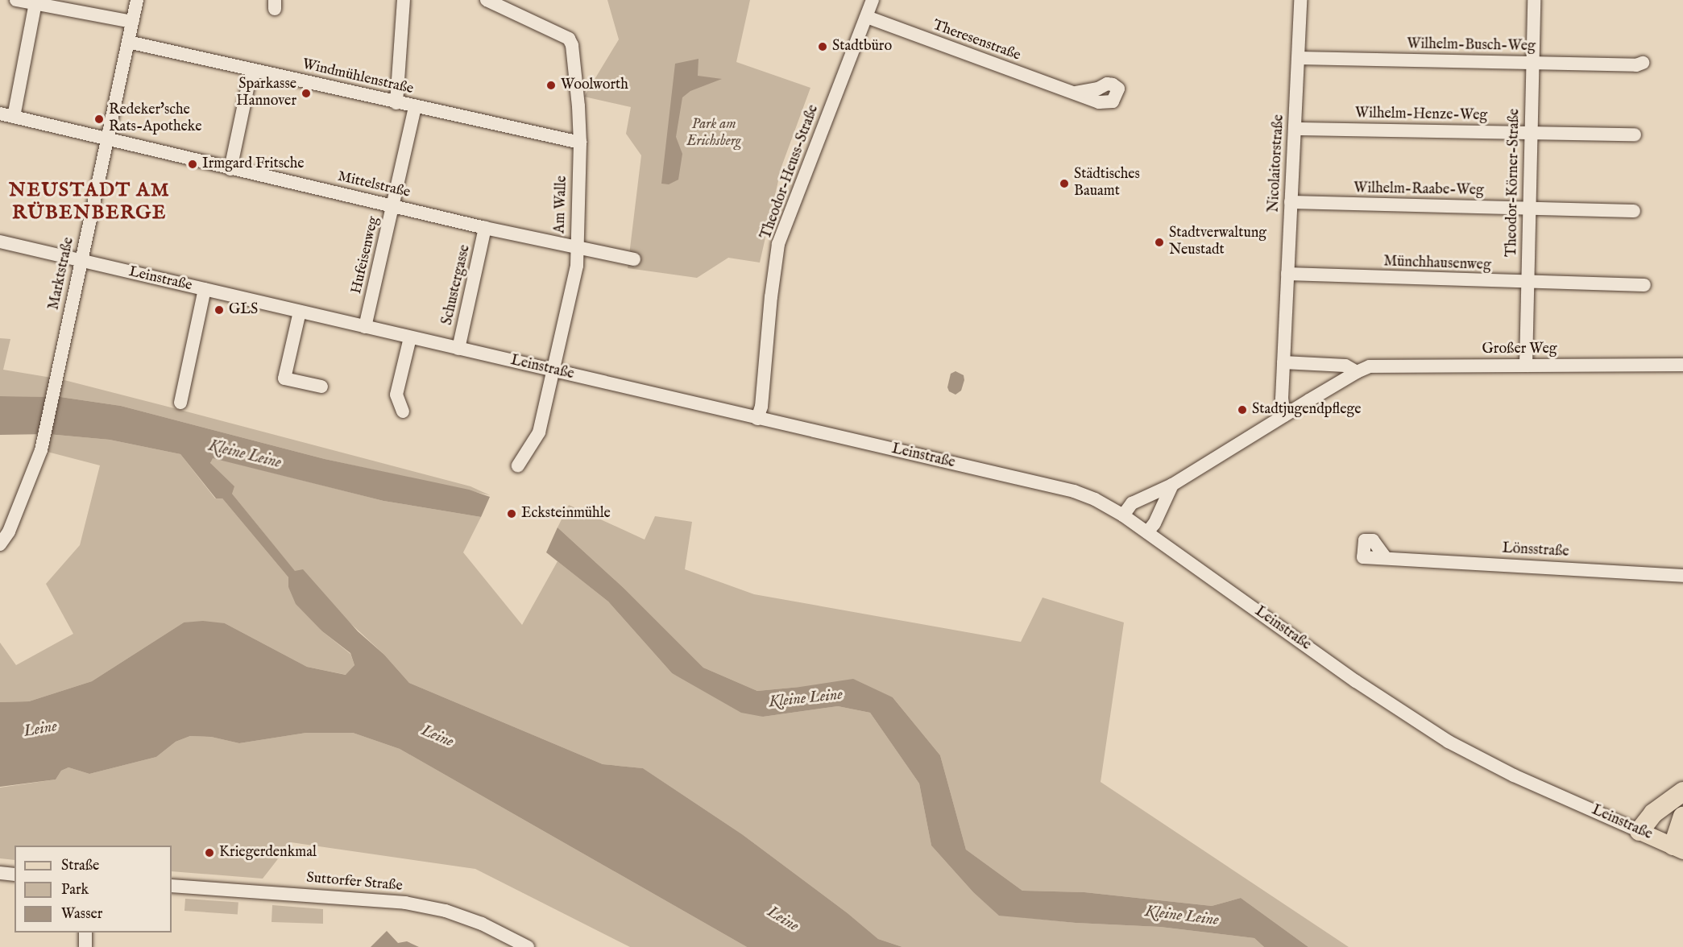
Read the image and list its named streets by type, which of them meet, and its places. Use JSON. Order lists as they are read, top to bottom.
{
  "streets": {
    "main road": ["Leinstraße"],
    "street": [
      "Theresenstraße",
      "Wilhelm-Busch-Weg",
      "Windmühlenstraße",
      "Wilhelm-Henze-Weg",
      "Nicolaitorstraße",
      "Theodor-Heuss-Straße",
      "Theodor-Körner-Straße",
      "Mittelstraße",
      "Wilhelm-Raabe-Weg",
      "Am Walle",
      "Hufeisenweg",
      "Münchhausenweg",
      "Marktstraße",
      "Schustergasse",
      "Großer Weg",
      "Lönsstraße",
      "Suttorfer Straße"
    ]
  },
  "crossings": [
    ["Theresenstraße", "Theodor-Heuss-Straße"],
    ["Wilhelm-Busch-Weg", "Nicolaitorstraße"],
    ["Wilhelm-Busch-Weg", "Theodor-Körner-Straße"],
    ["Windmühlenstraße", "Am Walle"],
    ["Windmühlenstraße", "Hufeisenweg"],
    ["Windmühlenstraße", "Marktstraße"],
    ["Wilhelm-Henze-Weg", "Nicolaitorstraße"],
    ["Wilhelm-Henze-Weg", "Theodor-Körner-Straße"],
    ["Nicolaitorstraße", "Wilhelm-Raabe-Weg"],
    ["Nicolaitorstraße", "Münchhausenweg"],
    ["Nicolaitorstraße", "Großer Weg"],
    ["Theodor-Heuss-Straße", "Leinstraße"],
    ["Theodor-Körner-Straße", "Wilhelm-Raabe-Weg"],
    ["Theodor-Körner-Straße", "Münchhausenweg"],
    ["Theodor-Körner-Straße", "Großer Weg"],
    ["Mittelstraße", "Am Walle"],
    ["Mittelstraße", "Hufeisenweg"],
    ["Mittelstraße", "Marktstraße"],
    ["Mittelstraße", "Schustergasse"],
    ["Am Walle", "Leinstraße"],
    ["Hufeisenweg", "Leinstraße"],
    ["Marktstraße", "Leinstraße"],
    ["Leinstraße", "Schustergasse"],
    ["Leinstraße", "Großer Weg"]
  ],
  "districts": ["NEUSTADT AM RÜBENBERGE"],
  "water": ["Kleine Leine", "Leine"],
  "parks": ["Park am Erichsberg"],
  "places": [
    "Stadtbüro",
    "Woolworth",
    "Sparkasse Hannover",
    "Redeker'sche Rats-Apotheke",
    "Irmgard Fritsche",
    "Städtisches Bauamt",
    "Stadtverwaltung Neustadt",
    "GLS",
    "Stadtjugendpflege",
    "Ecksteinmühle",
    "Kriegerdenkmal"
  ],
  "legend": ["Straße", "Park", "Wasser"]
}
